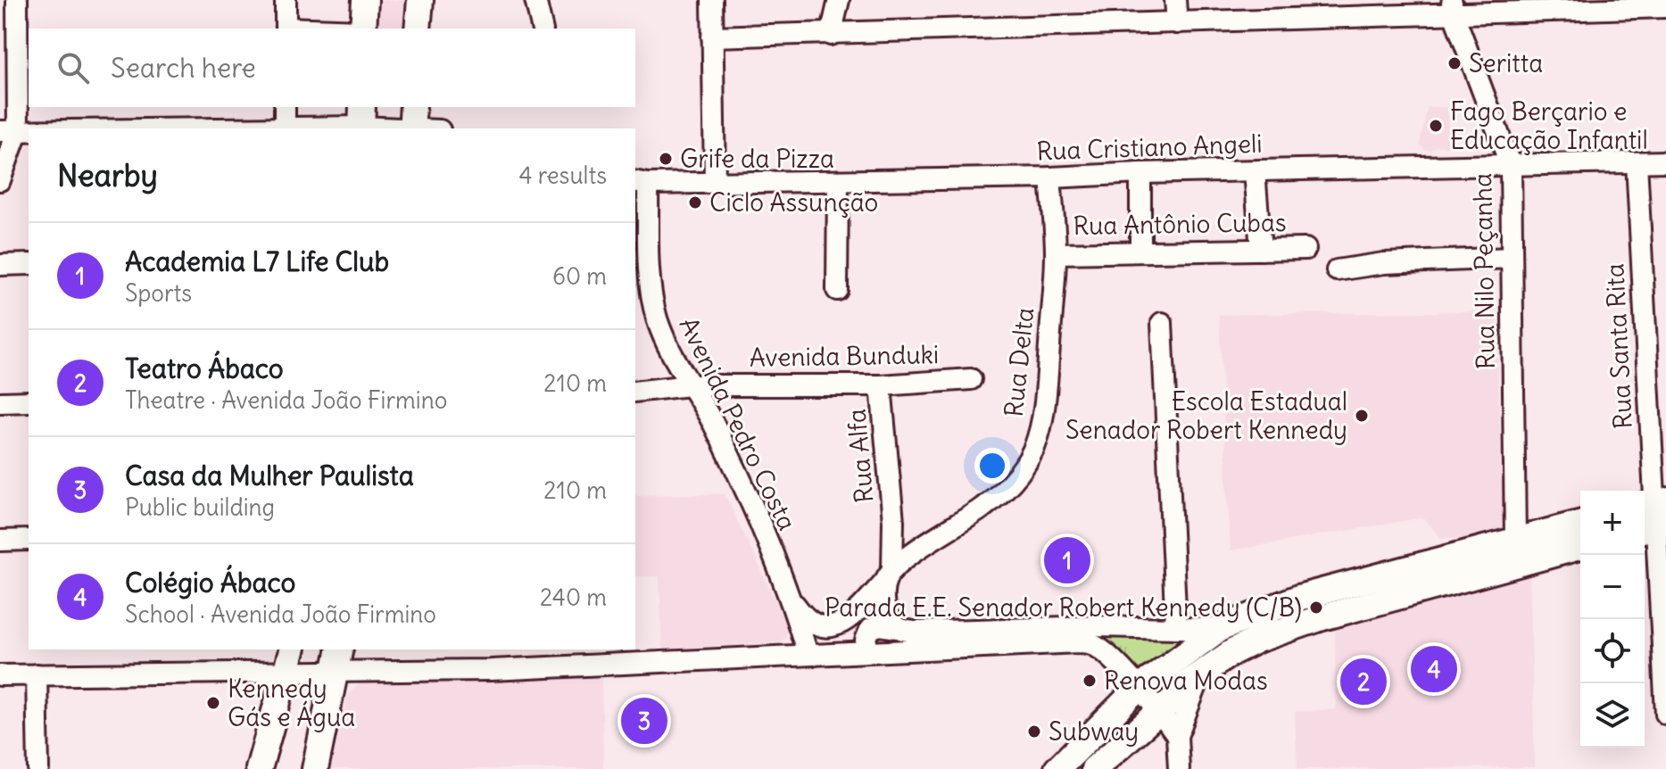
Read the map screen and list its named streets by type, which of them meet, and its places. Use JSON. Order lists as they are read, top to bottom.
{
  "streets": {
    "street": [
      "Rua Cristiano Angeli",
      "Rua Antônio Cubas",
      "Rua Nilo Peçanha",
      "Rua Santa Rita",
      "Avenida Bunduki",
      "Rua Delta",
      "Avenida Pedro Costa",
      "Rua Alfa"
    ]
  },
  "crossings": [
    ["Rua Cristiano Angeli", "Rua Nilo Peçanha"],
    ["Rua Cristiano Angeli", "Rua Santa Rita"],
    ["Rua Cristiano Angeli", "Rua Delta"],
    ["Rua Cristiano Angeli", "Avenida Pedro Costa"],
    ["Rua Antônio Cubas", "Rua Delta"],
    ["Avenida Bunduki", "Avenida Pedro Costa"],
    ["Avenida Bunduki", "Rua Alfa"],
    ["Rua Delta", "Avenida Pedro Costa"],
    ["Rua Delta", "Rua Alfa"]
  ],
  "places": [
    "Seritta",
    "Fago Berçario e Educação Infantil",
    "Grife da Pizza",
    "Ciclo Assunção",
    "Escola Estadual Senador Robert Kennedy",
    "Parada E.E. Senador Robert Kennedy (C/B)",
    "Renova Modas",
    "Kennedy Gás e Água",
    "Subway"
  ],
  "page": {
    "search": "Search here",
    "heading": ["Nearby", "4 results"],
    "list": [
      {
        "mark": "1",
        "name": "Academia L7 Life Club",
        "note": "Sports",
        "value": "60 m"
      },
      {
        "mark": "2",
        "name": "Teatro Ábaco",
        "note": "Theatre · Avenida João Firmino",
        "value": "210 m"
      },
      {
        "mark": "3",
        "name": "Casa da Mulher Paulista",
        "note": "Public building",
        "value": "210 m"
      },
      {
        "mark": "4",
        "name": "Colégio Ábaco",
        "note": "School · Avenida João Firmino",
        "value": "240 m"
      }
    ],
    "map_buttons": ["+", "−"],
    "pins": [
      "1",
      "4",
      "2",
      "3"
    ]
  }
}
